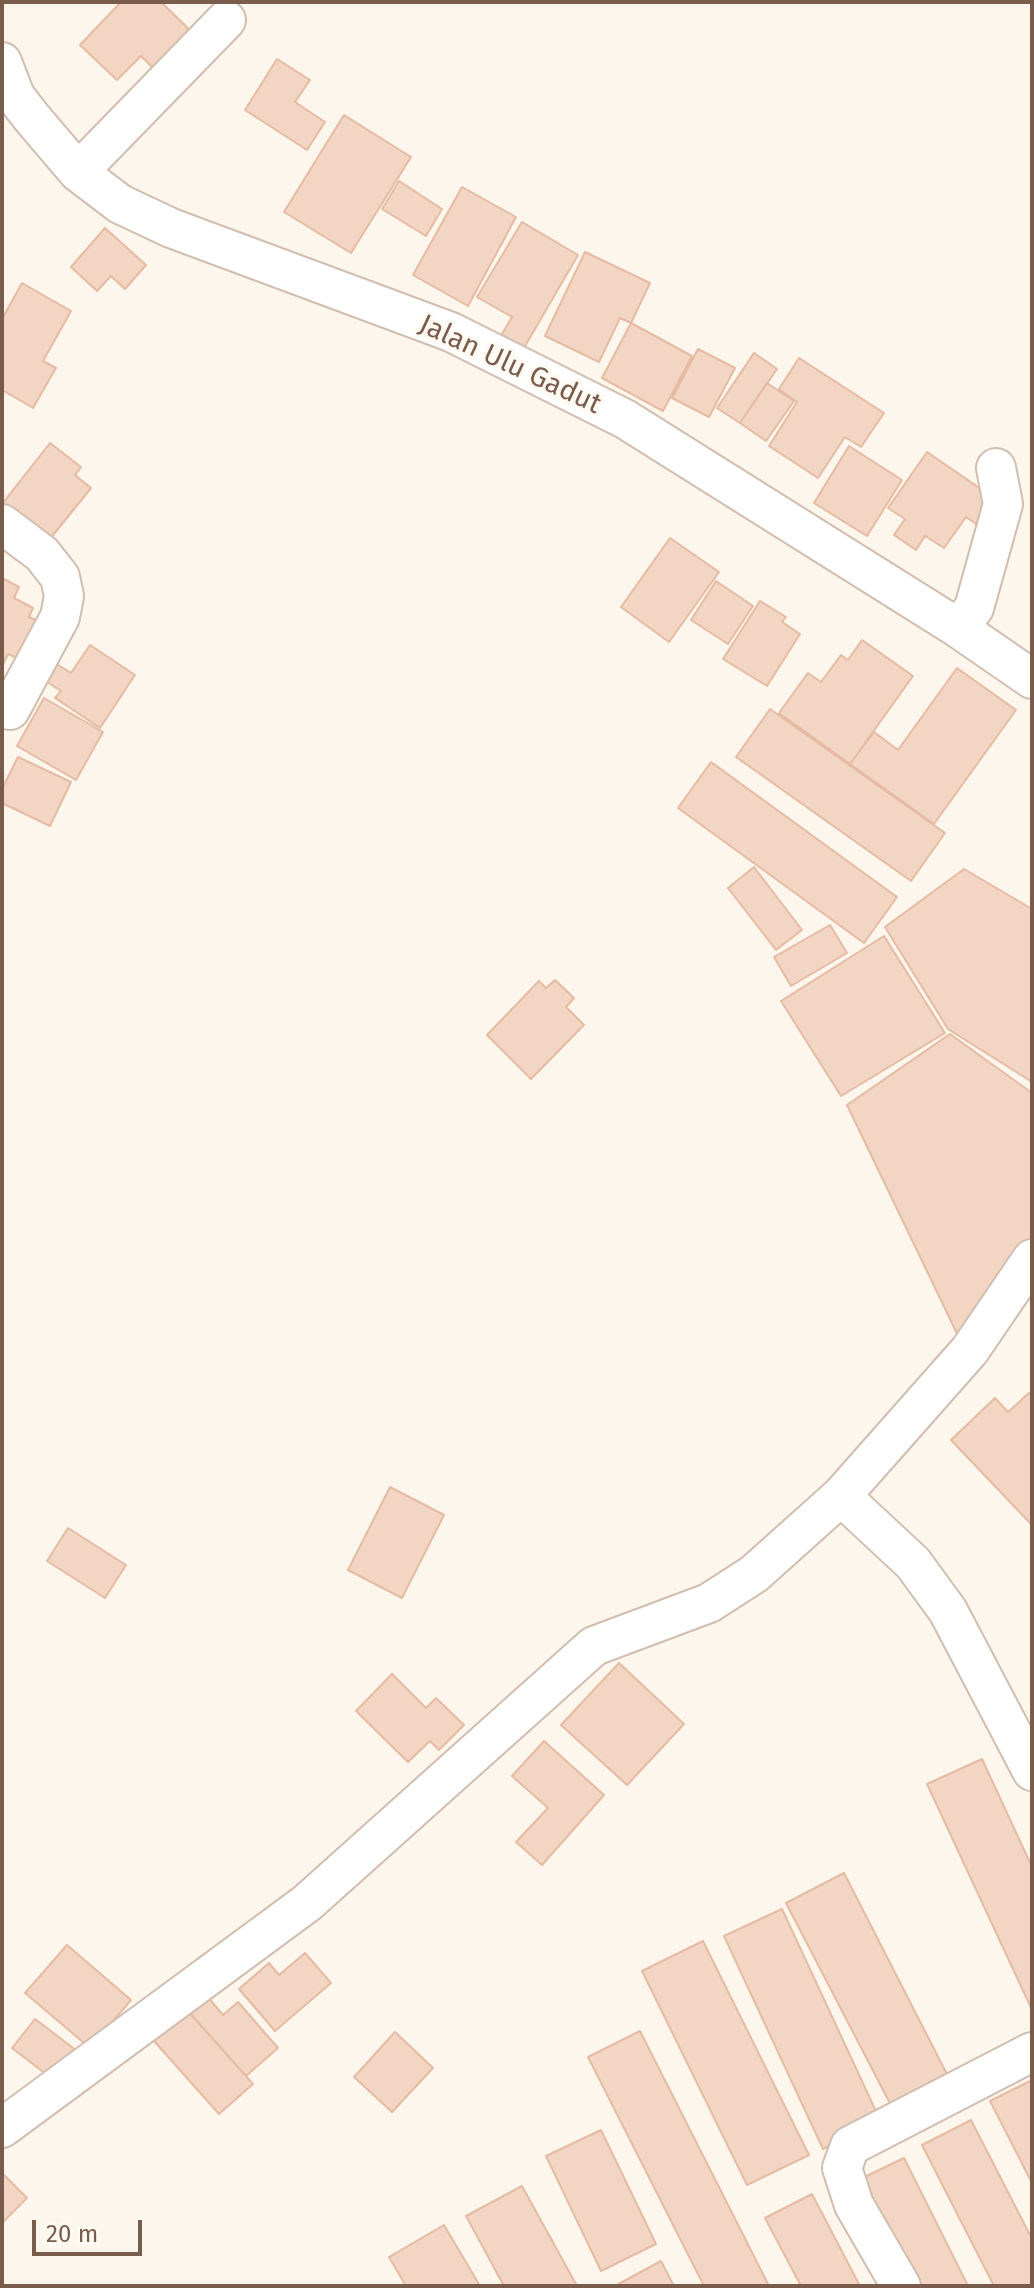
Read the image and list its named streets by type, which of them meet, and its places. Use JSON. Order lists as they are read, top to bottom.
{
  "streets": {
    "street": ["Jalan Ulu Gadut"]
  },
  "scale_bar": "20 m"
}
